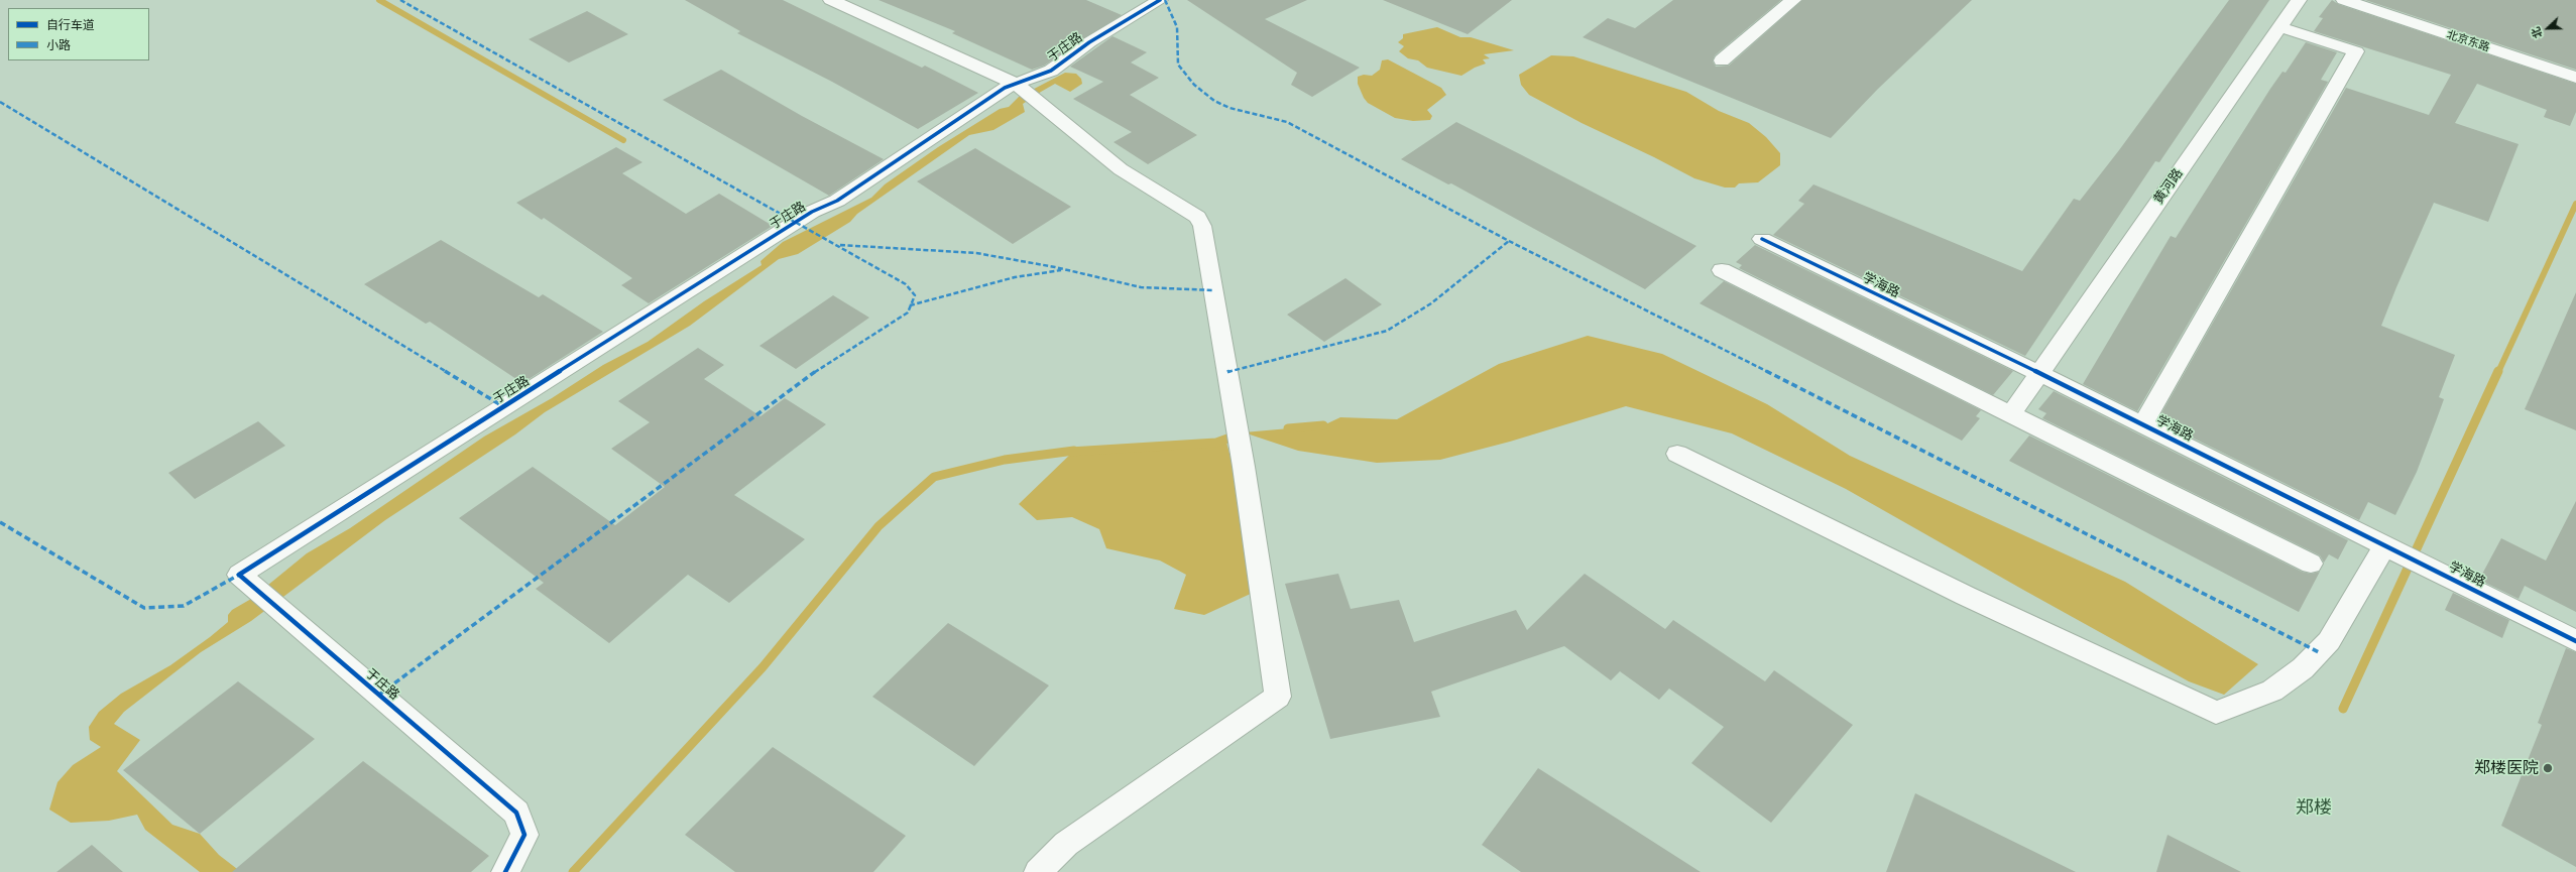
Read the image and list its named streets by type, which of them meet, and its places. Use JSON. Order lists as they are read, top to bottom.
{
  "streets": {
    "street": [
      "北京东路",
      "于庄路",
      "黄河路",
      "学海路"
    ]
  },
  "crossings": [
    ["黄河路", "学海路"]
  ],
  "districts": ["郑楼"],
  "places": ["郑楼医院"],
  "legend": ["自行车道", "小路"],
  "north": "left"
}
